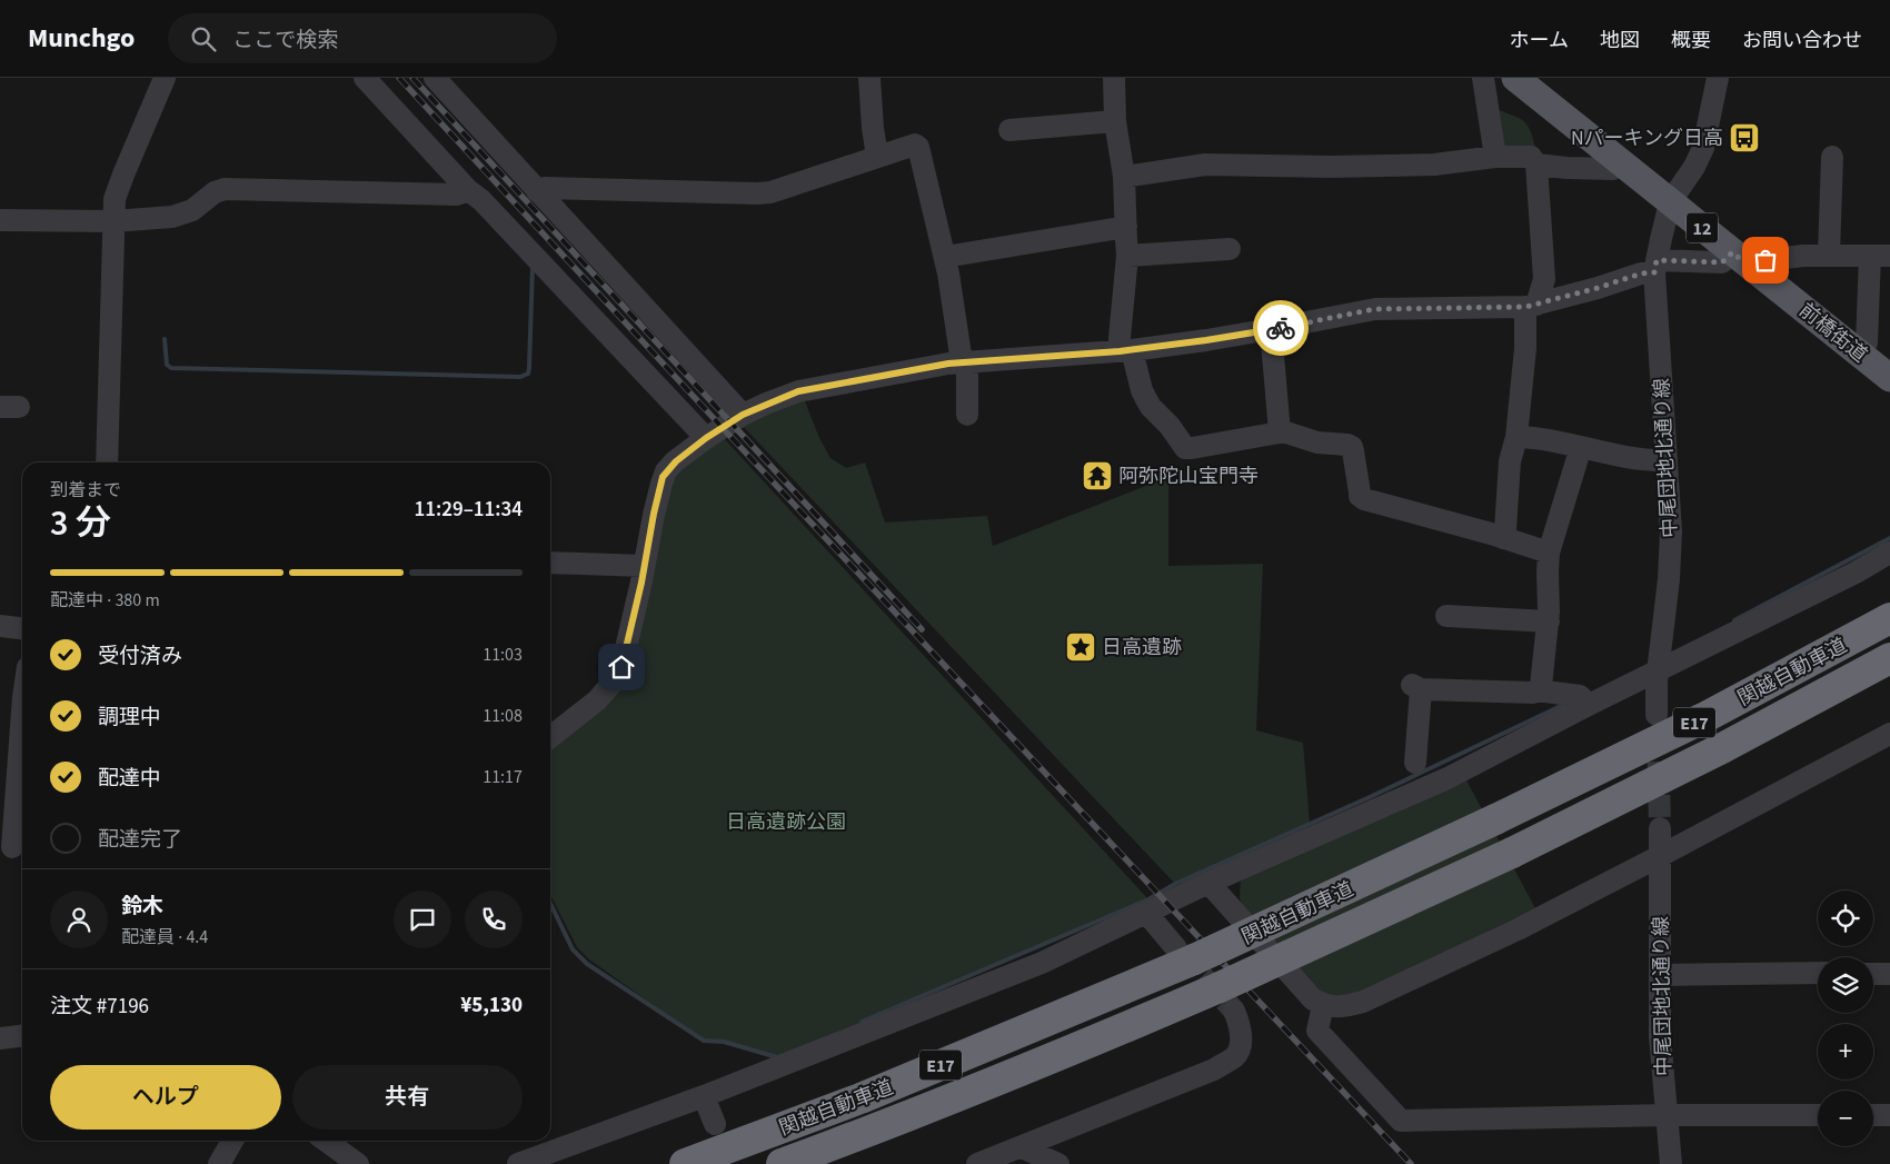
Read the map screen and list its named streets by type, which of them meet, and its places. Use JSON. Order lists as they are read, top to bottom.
{
  "streets": {
    "highway": ["関越自動車道", "E17"],
    "main road": ["12", "前橋街道"],
    "street": ["中尾団地北通り線"]
  },
  "crossings": [
    ["前橋街道", "中尾団地北通り線"]
  ],
  "parks": ["日高遺跡公園"],
  "places": {
    "bus stop": ["Nパーキング日高"],
    "temple": ["阿弥陀山宝門寺"],
    "place": ["日高遺跡"]
  },
  "page": {
    "header": "Munchgo",
    "search": "ここで検索",
    "nav": [
      "ホーム",
      "地図",
      "概要",
      "お問い合わせ"
    ],
    "heading": ["3 分", "到着まで", "11:29–11:34"],
    "panel": [
      "鈴木",
      "配達員 · 4.4",
      "注文 #7196",
      "¥5,130"
    ],
    "bar": "配達中 · 380 m",
    "list": [
      ["受付済み", "11:03"],
      ["調理中", "11:08"],
      ["配達中", "11:17"],
      "配達完了"
    ],
    "map_buttons": ["+", "−"],
    "buttons": ["ヘルプ", "共有"]
  }
}
